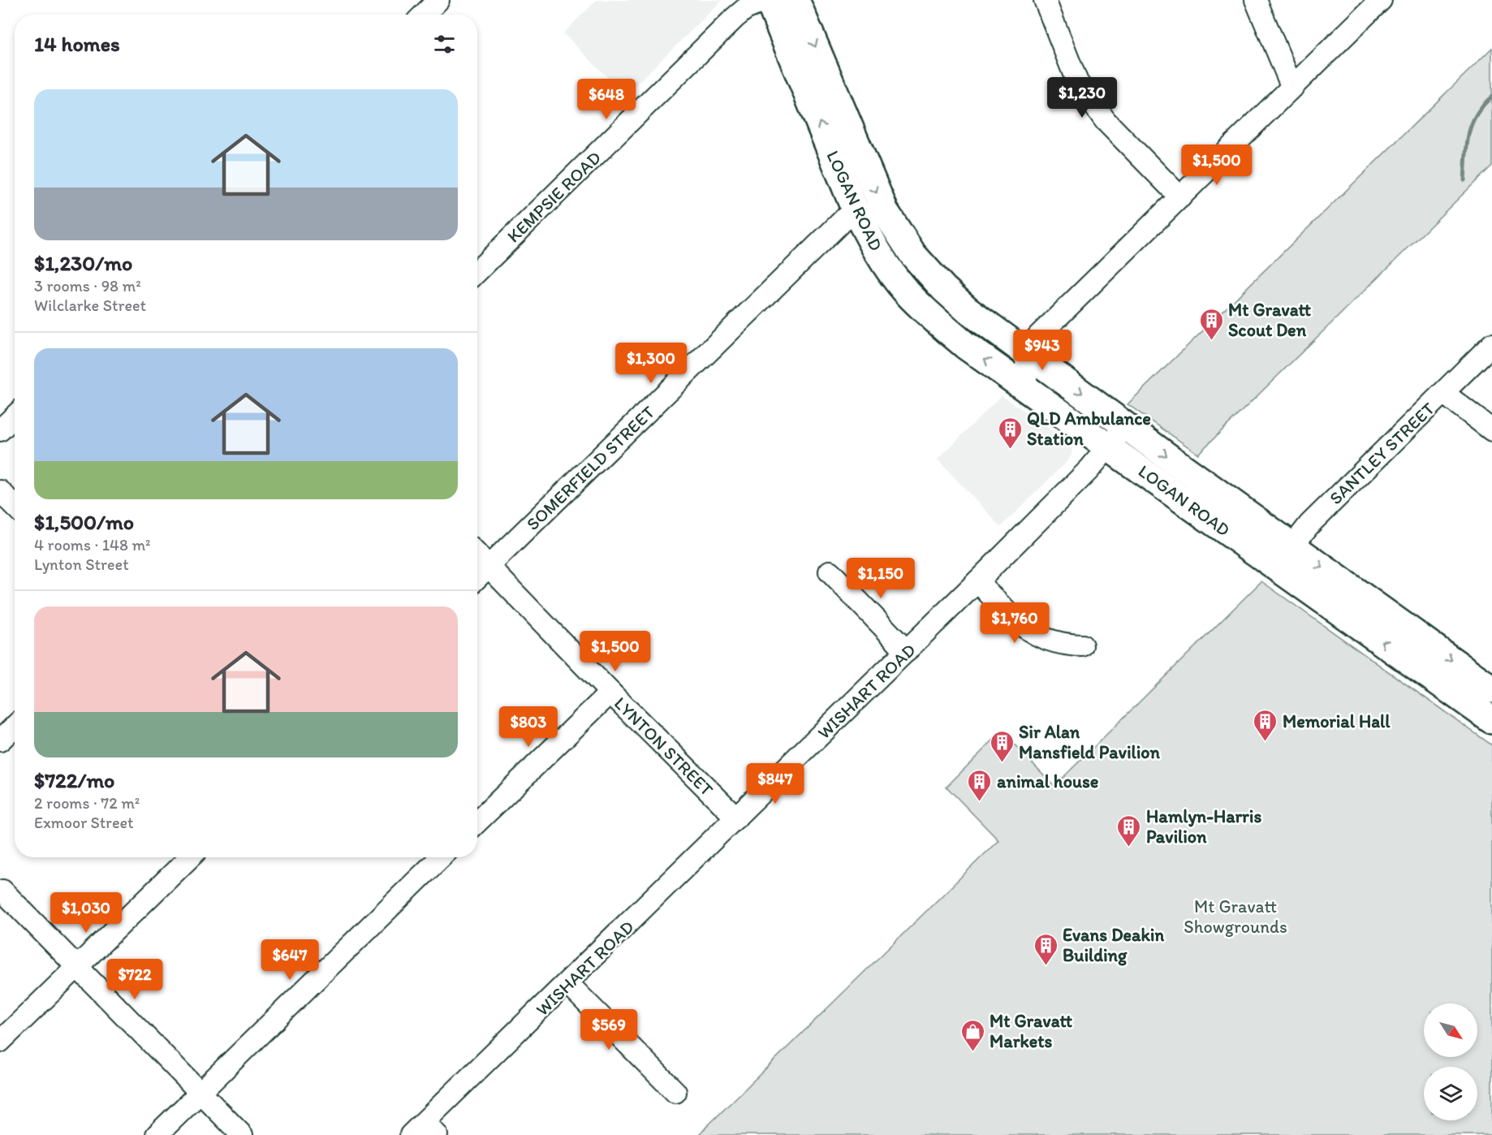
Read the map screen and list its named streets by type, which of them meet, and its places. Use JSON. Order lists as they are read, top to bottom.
{
  "streets": {
    "main road": ["LOGAN ROAD"],
    "street": [
      "KEMPSIE ROAD",
      "SANTLEY STREET",
      "SOMERFIELD STREET",
      "WISHART ROAD",
      "LYNTON STREET"
    ]
  },
  "crossings": [
    ["KEMPSIE ROAD", "LOGAN ROAD"],
    ["LOGAN ROAD", "SANTLEY STREET"],
    ["LOGAN ROAD", "SOMERFIELD STREET"],
    ["LOGAN ROAD", "WISHART ROAD"],
    ["SOMERFIELD STREET", "LYNTON STREET"],
    ["WISHART ROAD", "LYNTON STREET"]
  ],
  "parks": ["Mt Gravatt Showgrounds"],
  "places": {
    "building": [
      "Mt Gravatt Scout Den",
      "QLD Ambulance Station",
      "Memorial Hall",
      "Sir Alan Mansfield Pavilion",
      "animal house",
      "Hamlyn-Harris Pavilion",
      "Evans Deakin Building"
    ],
    "shop": ["Mt Gravatt Markets"]
  },
  "north": "bottom right",
  "page": {
    "heading": "14 homes",
    "list": [
      {
        "name": "$1,230/mo",
        "note": "3 rooms · 98 m² · Wilclarke Street"
      },
      {
        "name": "$1,500/mo",
        "note": "4 rooms · 148 m² · Lynton Street"
      },
      {
        "name": "$722/mo",
        "note": "2 rooms · 72 m² · Exmoor Street"
      }
    ],
    "price": [
      "$1,230",
      "$648",
      "$1,500",
      "$943",
      "$1,300",
      "$1,150",
      "$1,760",
      "$1,500",
      "$803",
      "$847",
      "$1,030",
      "$647",
      "$722",
      "$569"
    ]
  }
}
